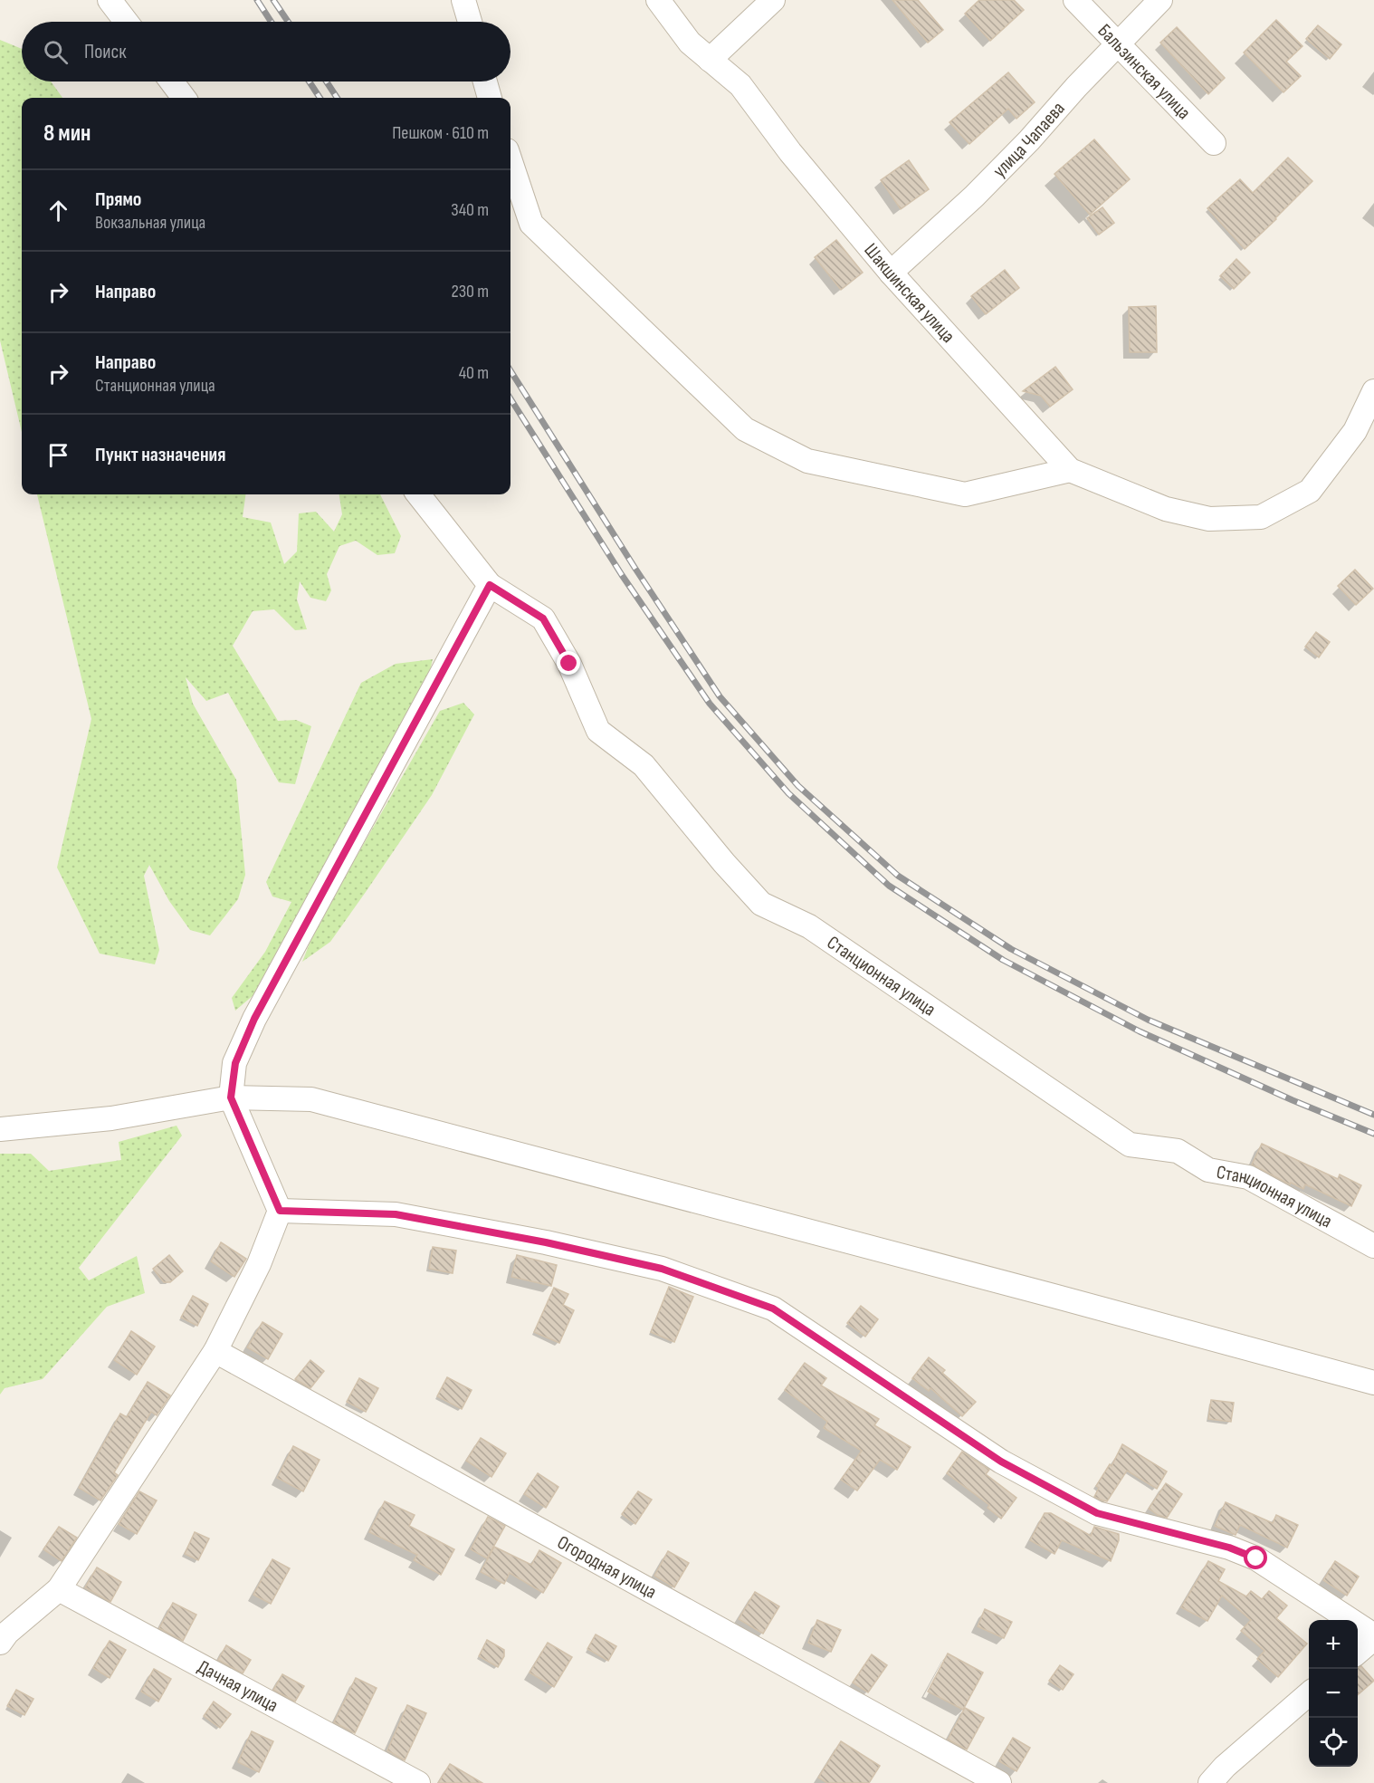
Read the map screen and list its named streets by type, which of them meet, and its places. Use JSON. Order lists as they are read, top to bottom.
{
  "streets": {
    "street": [
      "Бальзинская улица",
      "улица Чапаева",
      "Шакшинская улица",
      "Станционная улица",
      "Огородная улица",
      "Дачная улица"
    ]
  },
  "crossings": [
    ["Бальзинская улица", "улица Чапаева"],
    ["улица Чапаева", "Шакшинская улица"]
  ],
  "page": {
    "search": "Поиск",
    "heading": ["8 мин", "Пешком · 610 m"],
    "list": [
      ["Прямо", "Вокзальная улица", "340 m"],
      ["Направо", "230 m"],
      ["Направо", "Станционная улица", "40 m"],
      "Пункт назначения"
    ],
    "map_buttons": ["+", "−"]
  }
}
